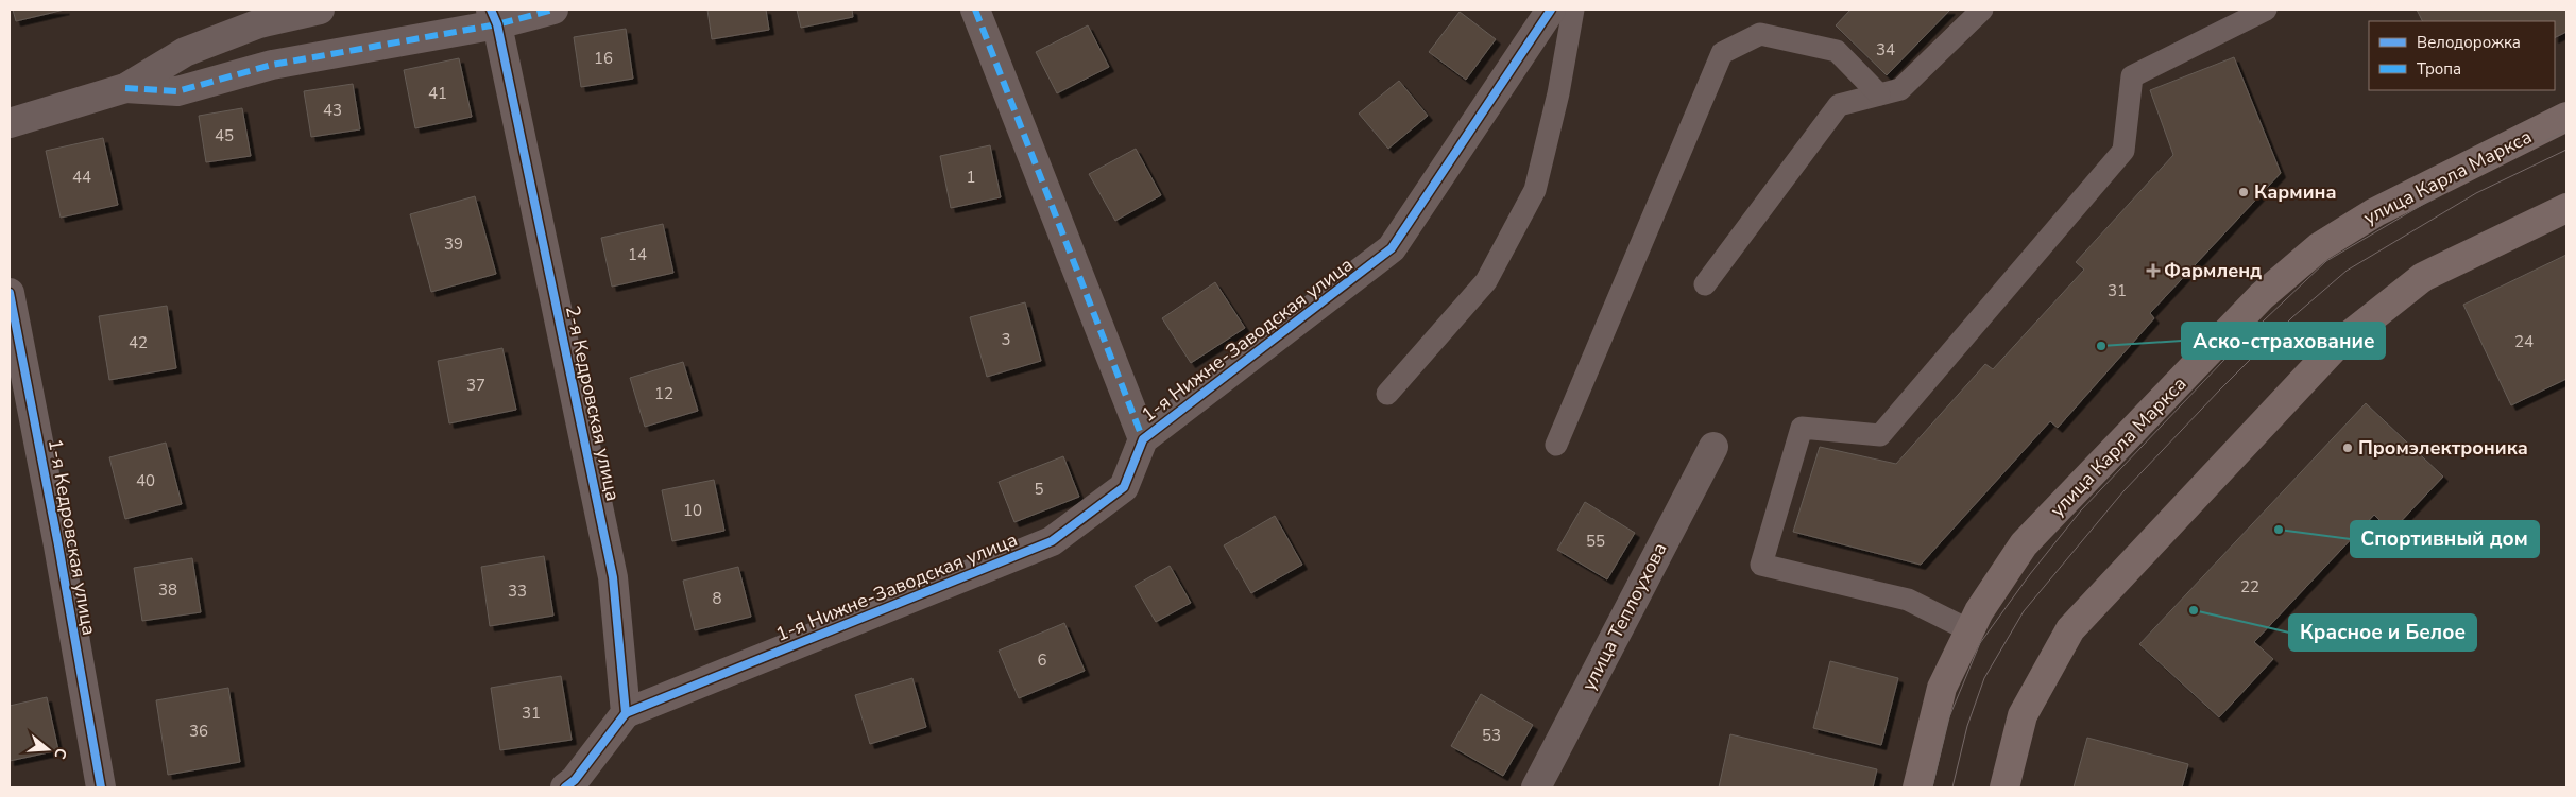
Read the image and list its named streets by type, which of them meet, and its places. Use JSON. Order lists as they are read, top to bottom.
{
  "streets": {
    "main road": ["улица Карла Маркса"],
    "street": [
      "1-я Нижне-Заводская улица",
      "2-я Кедровская улица",
      "1-я Кедровская улица",
      "улица Теплоухова"
    ]
  },
  "crossings": [
    ["1-я Нижне-Заводская улица", "2-я Кедровская улица"]
  ],
  "places": {
    "other": [
      "Кармина",
      "Аско-страхование",
      "Промэлектроника",
      "Спортивный дом",
      "Красное и Белое"
    ],
    "health": ["Фармленд"]
  },
  "house_numbers": [
    "34",
    "16",
    "41",
    "43",
    "45",
    "44",
    "1",
    "39",
    "14",
    "31",
    "3",
    "24",
    "42",
    "37",
    "12",
    "40",
    "5",
    "10",
    "55",
    "22",
    "38",
    "33",
    "8",
    "6",
    "31",
    "36",
    "53"
  ],
  "legend": ["Велодорожка", "Тропа"],
  "north": "right"
}
